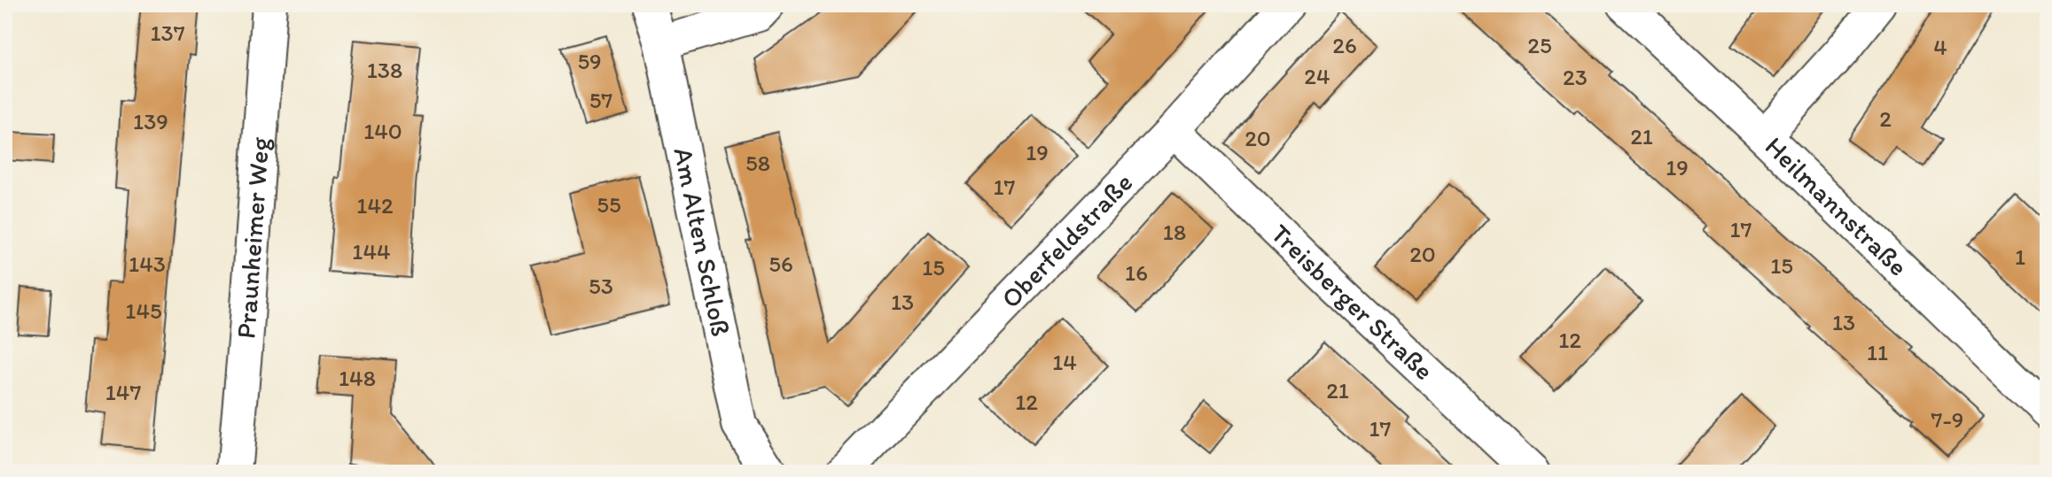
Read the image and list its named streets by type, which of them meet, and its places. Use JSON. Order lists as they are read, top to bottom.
{
  "streets": {
    "street": [
      "Heilmannstraße",
      "Praunheimer Weg",
      "Oberfeldstraße",
      "Am Alten Schloß",
      "Treisberger Straße"
    ]
  },
  "crossings": [
    ["Oberfeldstraße", "Treisberger Straße"]
  ],
  "house_numbers": [
    "137",
    "26",
    "25",
    "4",
    "59",
    "138",
    "24",
    "23",
    "57",
    "2",
    "139",
    "140",
    "21",
    "20",
    "19",
    "58",
    "19",
    "17",
    "55",
    "142",
    "17",
    "18",
    "144",
    "20",
    "1",
    "143",
    "56",
    "15",
    "15",
    "16",
    "53",
    "13",
    "145",
    "13",
    "12",
    "11",
    "14",
    "148",
    "21",
    "147",
    "12",
    "7-9",
    "17"
  ]
}
